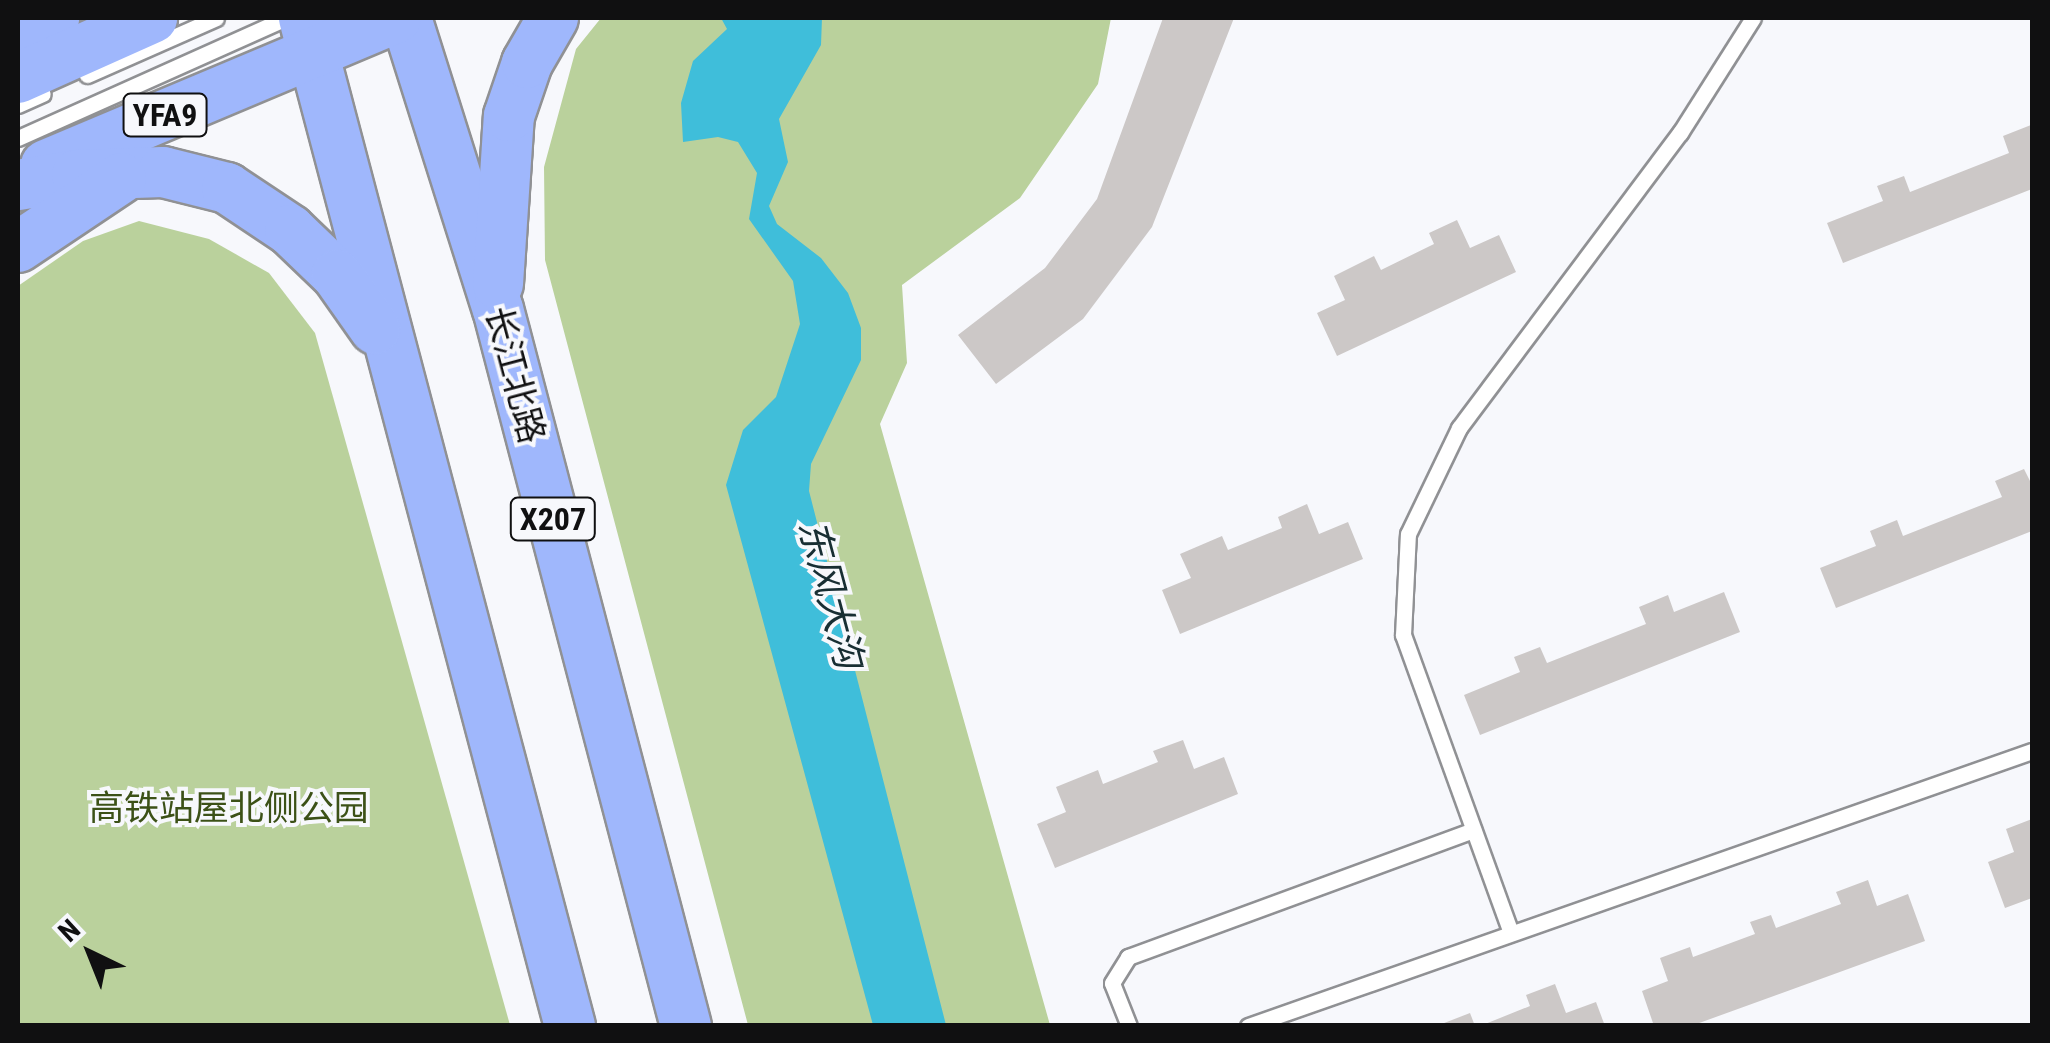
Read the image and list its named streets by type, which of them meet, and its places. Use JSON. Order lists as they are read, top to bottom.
{
  "streets": {
    "main road": ["YFA9", "长江北路", "X207"]
  },
  "water": ["东风大沟"],
  "parks": ["高铁站屋北侧公园"],
  "north": "top left"
}
